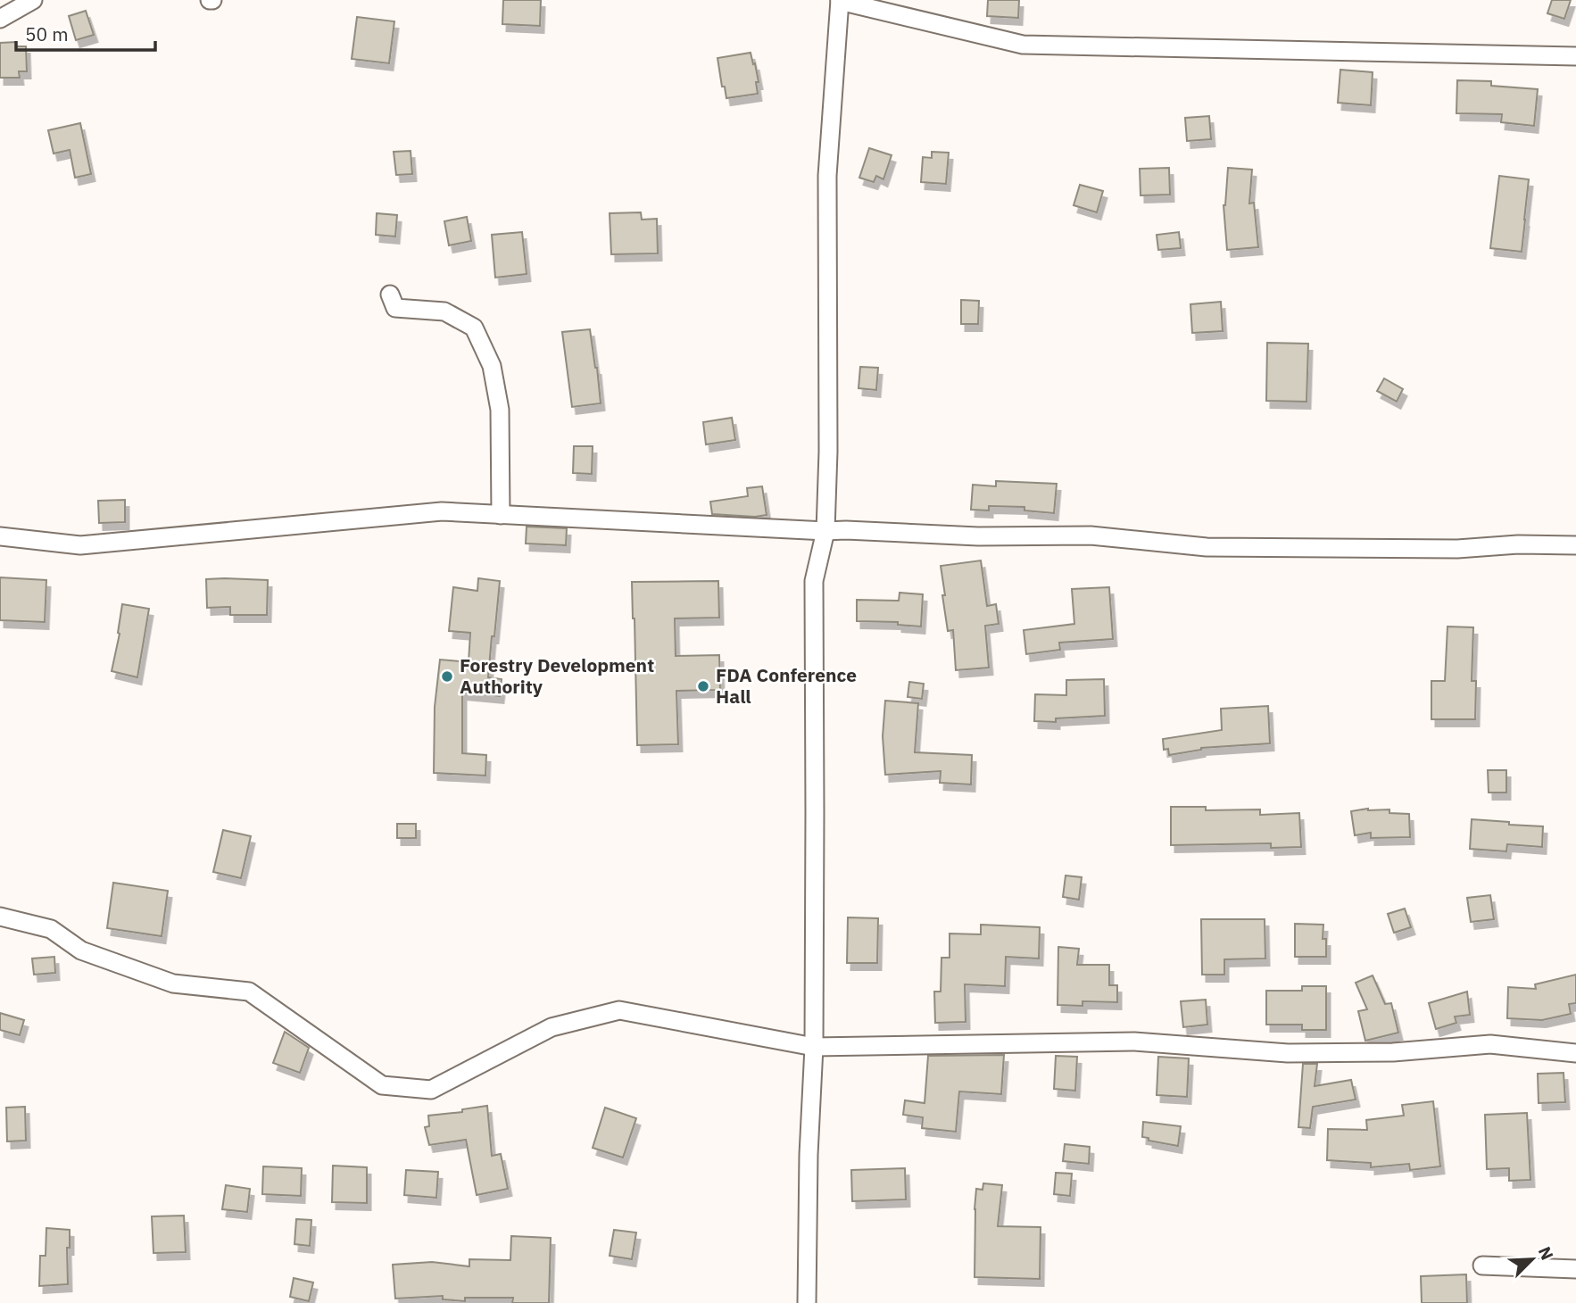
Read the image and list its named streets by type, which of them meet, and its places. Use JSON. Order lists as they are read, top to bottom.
{
  "places": ["Forestry Development Authority", "FDA Conference Hall"],
  "scale_bar": "50 m",
  "north": "top right"
}
